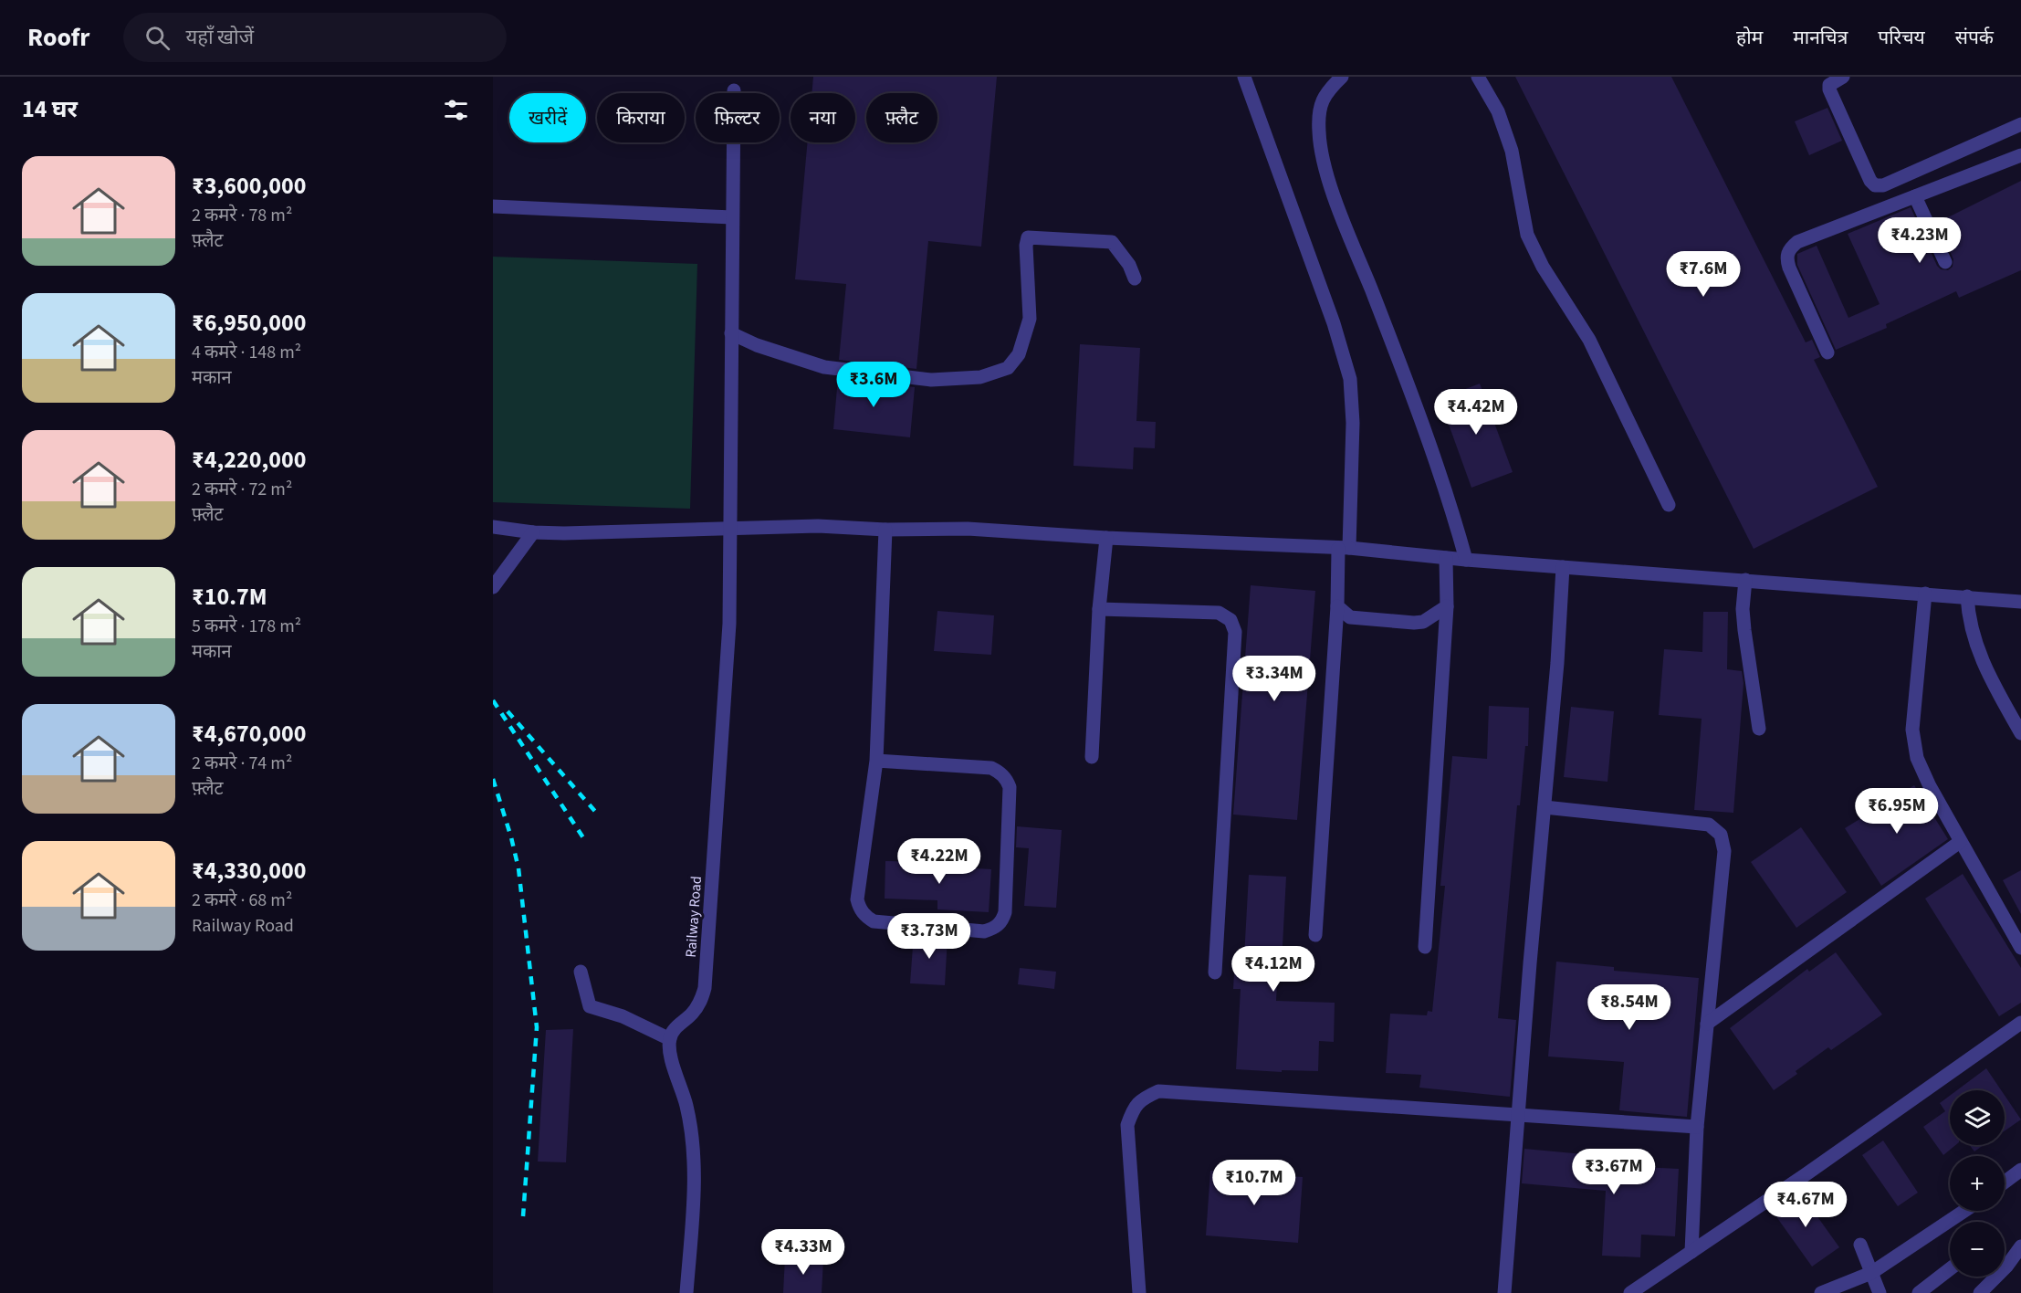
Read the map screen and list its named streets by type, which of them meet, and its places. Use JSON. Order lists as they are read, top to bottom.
{
  "streets": {
    "street": ["Railway Road"]
  },
  "page": {
    "header": "Roofr",
    "search": "यहाँ खोजें",
    "nav": [
      "होम",
      "मानचित्र",
      "परिचय",
      "संपर्क"
    ],
    "heading": "14 घर",
    "chip": [
      "खरीदें",
      "किराया",
      "फ़िल्टर",
      "नया",
      "फ़्लैट"
    ],
    "list": [
      {
        "name": "₹3,600,000",
        "note": "2 कमरे · 78 m² · फ़्लैट"
      },
      {
        "name": "₹6,950,000",
        "note": "4 कमरे · 148 m² · मकान"
      },
      {
        "name": "₹4,220,000",
        "note": "2 कमरे · 72 m² · फ़्लैट"
      },
      {
        "name": "₹10.7M",
        "note": "5 कमरे · 178 m² · मकान"
      },
      {
        "name": "₹4,670,000",
        "note": "2 कमरे · 74 m² · फ़्लैट"
      },
      {
        "name": "₹4,330,000",
        "note": "2 कमरे · 68 m² · Railway Road"
      }
    ],
    "price": [
      "₹4.23M",
      "₹7.6M",
      "₹3.6M",
      "₹4.42M",
      "₹3.34M",
      "₹6.95M",
      "₹4.22M",
      "₹3.73M",
      "₹4.12M",
      "₹8.54M",
      "₹3.67M",
      "₹10.7M",
      "₹4.67M",
      "₹4.33M"
    ],
    "map_buttons": ["+", "−"]
  }
}
